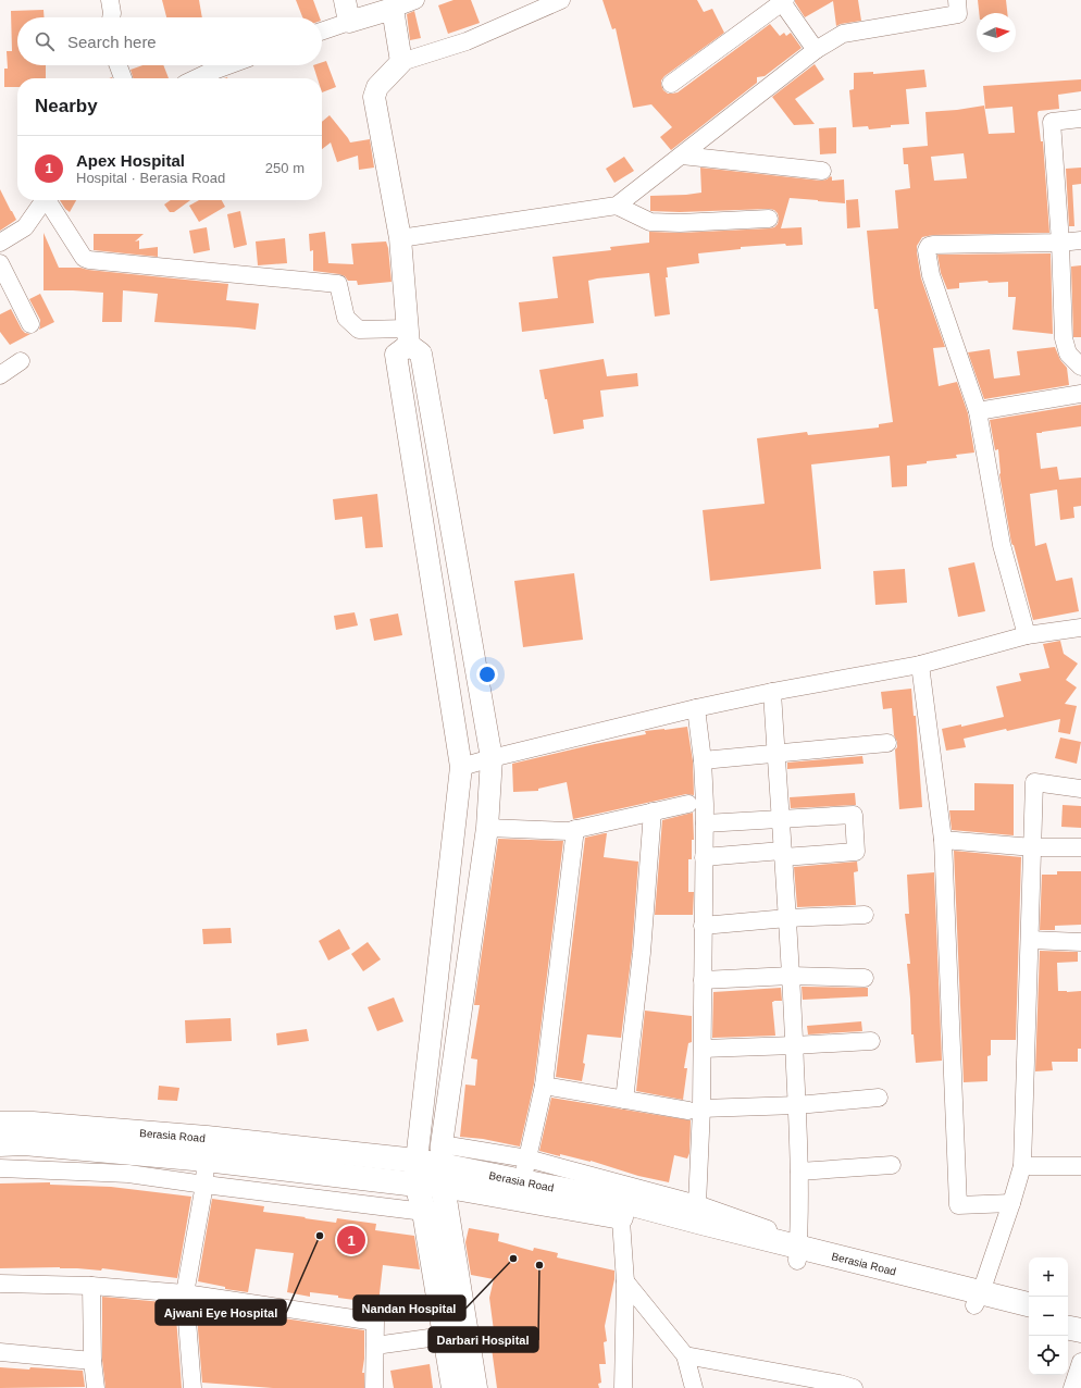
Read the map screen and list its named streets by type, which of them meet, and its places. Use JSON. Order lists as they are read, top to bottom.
{
  "streets": {
    "main road": ["Berasia Road"]
  },
  "places": ["Ajwani Eye Hospital", "Nandan Hospital", "Darbari Hospital"],
  "north": "right",
  "page": {
    "search": "Search here",
    "heading": "Nearby",
    "list": [
      {
        "mark": "1",
        "name": "Apex Hospital",
        "note": "Hospital · Berasia Road",
        "value": "250 m"
      }
    ],
    "pins": "1",
    "map_buttons": ["+", "−"]
  }
}
